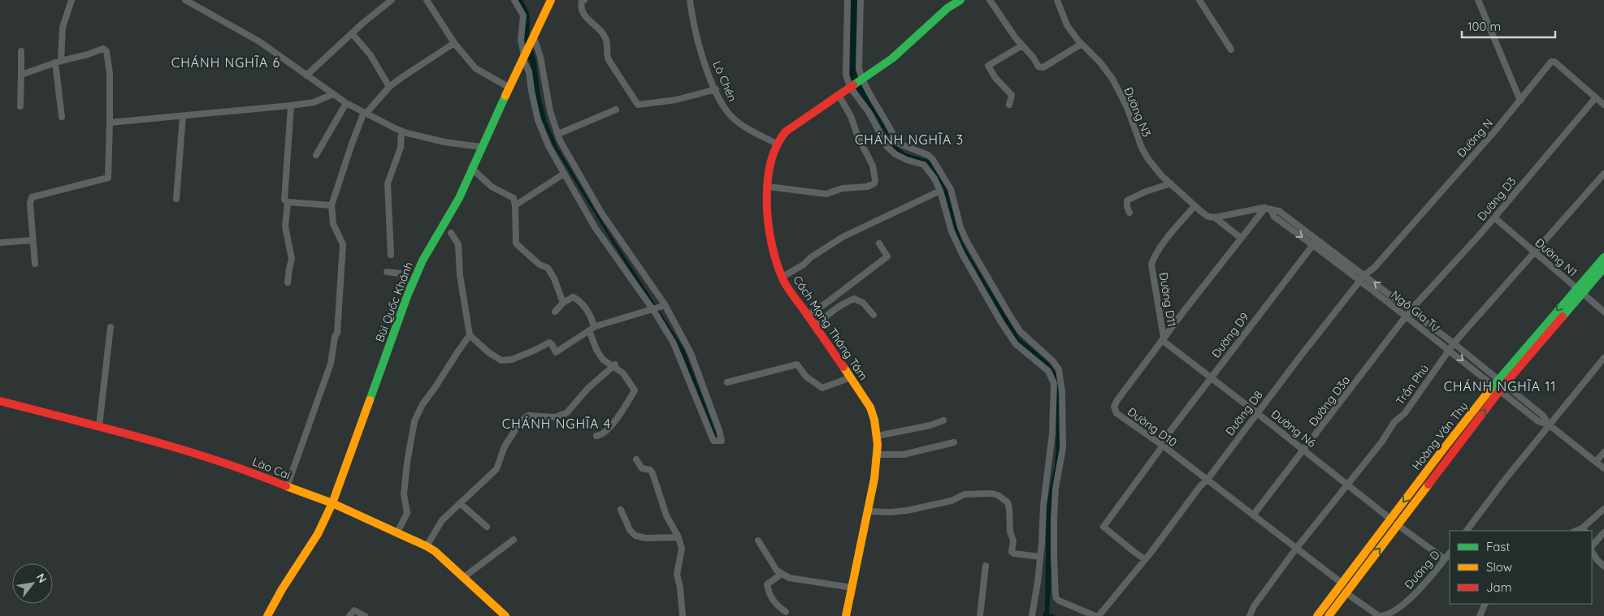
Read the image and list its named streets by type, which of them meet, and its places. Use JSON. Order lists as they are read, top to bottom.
{
  "streets": {
    "street": [
      "Lò Chén",
      "Đường N3",
      "Đường N",
      "Đường D3",
      "Đường N1",
      "Đường D11",
      "Bùi Quốc Khánh",
      "Ngô Gia Tự",
      "Cách Mạng Tháng Tám",
      "Đường D9",
      "Trần Phú",
      "Đường D3a",
      "Đường D8",
      "Đường D10",
      "Đường N6",
      "Hoàng Văn Thụ",
      "Lào Cai",
      "Đường D"
    ]
  },
  "crossings": [
    ["Lò Chén", "Cách Mạng Tháng Tám"],
    ["Đường N3", "Đường D11"],
    ["Đường N3", "Đường D10"],
    ["Đường N", "Đường D3"],
    ["Đường N", "Ngô Gia Tự"],
    ["Đường N", "Đường D8"],
    ["Đường D3", "Đường N1"],
    ["Đường D3", "Ngô Gia Tự"],
    ["Đường D3", "Đường D3a"],
    ["Đường N1", "Trần Phú"],
    ["Đường N1", "Hoàng Văn Thụ"],
    ["Đường D11", "Đường D10"],
    ["Đường D11", "Đường N6"],
    ["Bùi Quốc Khánh", "Lào Cai"],
    ["Ngô Gia Tự", "Đường D9"],
    ["Ngô Gia Tự", "Trần Phú"],
    ["Ngô Gia Tự", "Đường D3a"],
    ["Ngô Gia Tự", "Đường D8"],
    ["Ngô Gia Tự", "Đường D10"],
    ["Ngô Gia Tự", "Hoàng Văn Thụ"],
    ["Đường D9", "Đường D8"],
    ["Đường D9", "Đường D10"],
    ["Đường D9", "Đường N6"],
    ["Trần Phú", "Đường D10"],
    ["Trần Phú", "Đường N6"],
    ["Đường D3a", "Đường D10"],
    ["Đường D3a", "Đường N6"],
    ["Đường D8", "Đường D10"],
    ["Đường D8", "Đường N6"],
    ["Đường D10", "Đường N6"],
    ["Đường D10", "Hoàng Văn Thụ"],
    ["Đường N6", "Hoàng Văn Thụ"],
    ["Đường N6", "Đường D"],
    ["Hoàng Văn Thụ", "Đường D"]
  ],
  "districts": [
    "CHÁNH NGHĨA 6",
    "CHÁNH NGHĨA 3",
    "CHÁNH NGHĨA 11",
    "CHÁNH NGHĨA 4"
  ],
  "legend": ["Fast", "Slow", "Jam"],
  "scale_bar": "100 m",
  "north": "top right"
}
